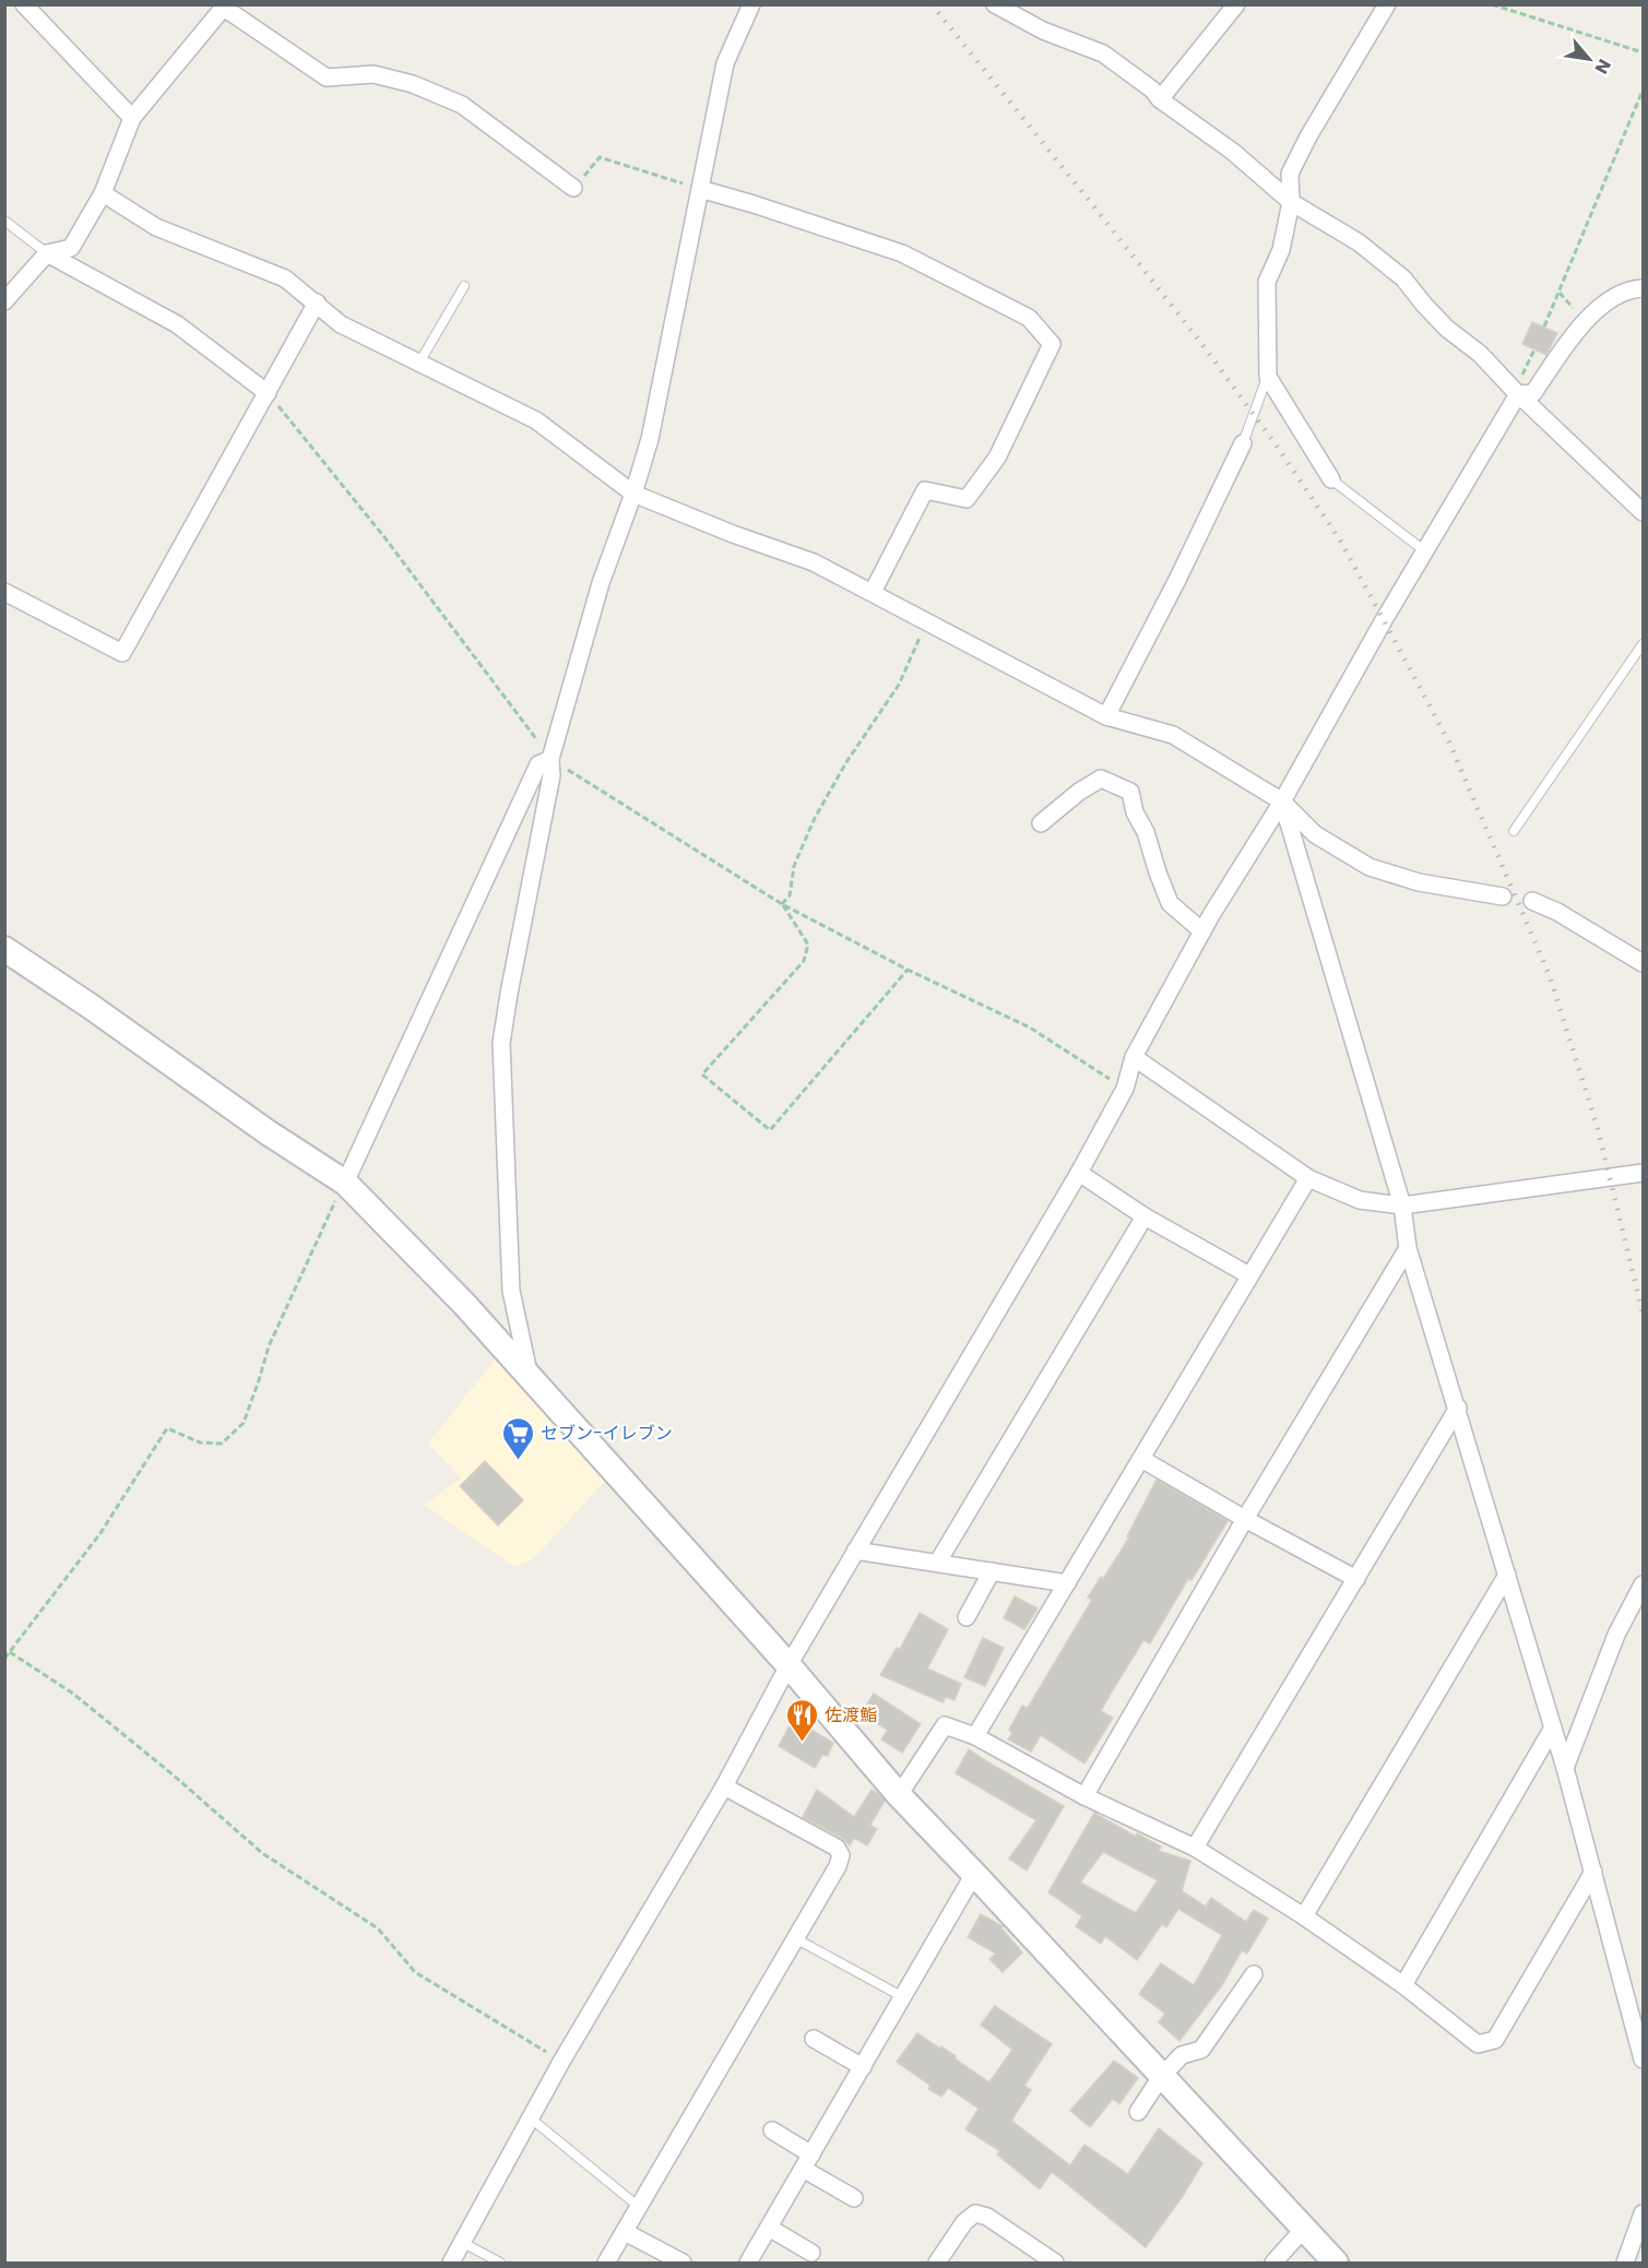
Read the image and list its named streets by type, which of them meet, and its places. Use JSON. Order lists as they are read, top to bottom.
{
  "places": {
    "supermarket": ["セブン-イレブン"],
    "restaurant": ["佐渡鮨"]
  },
  "north": "bottom right"
}
